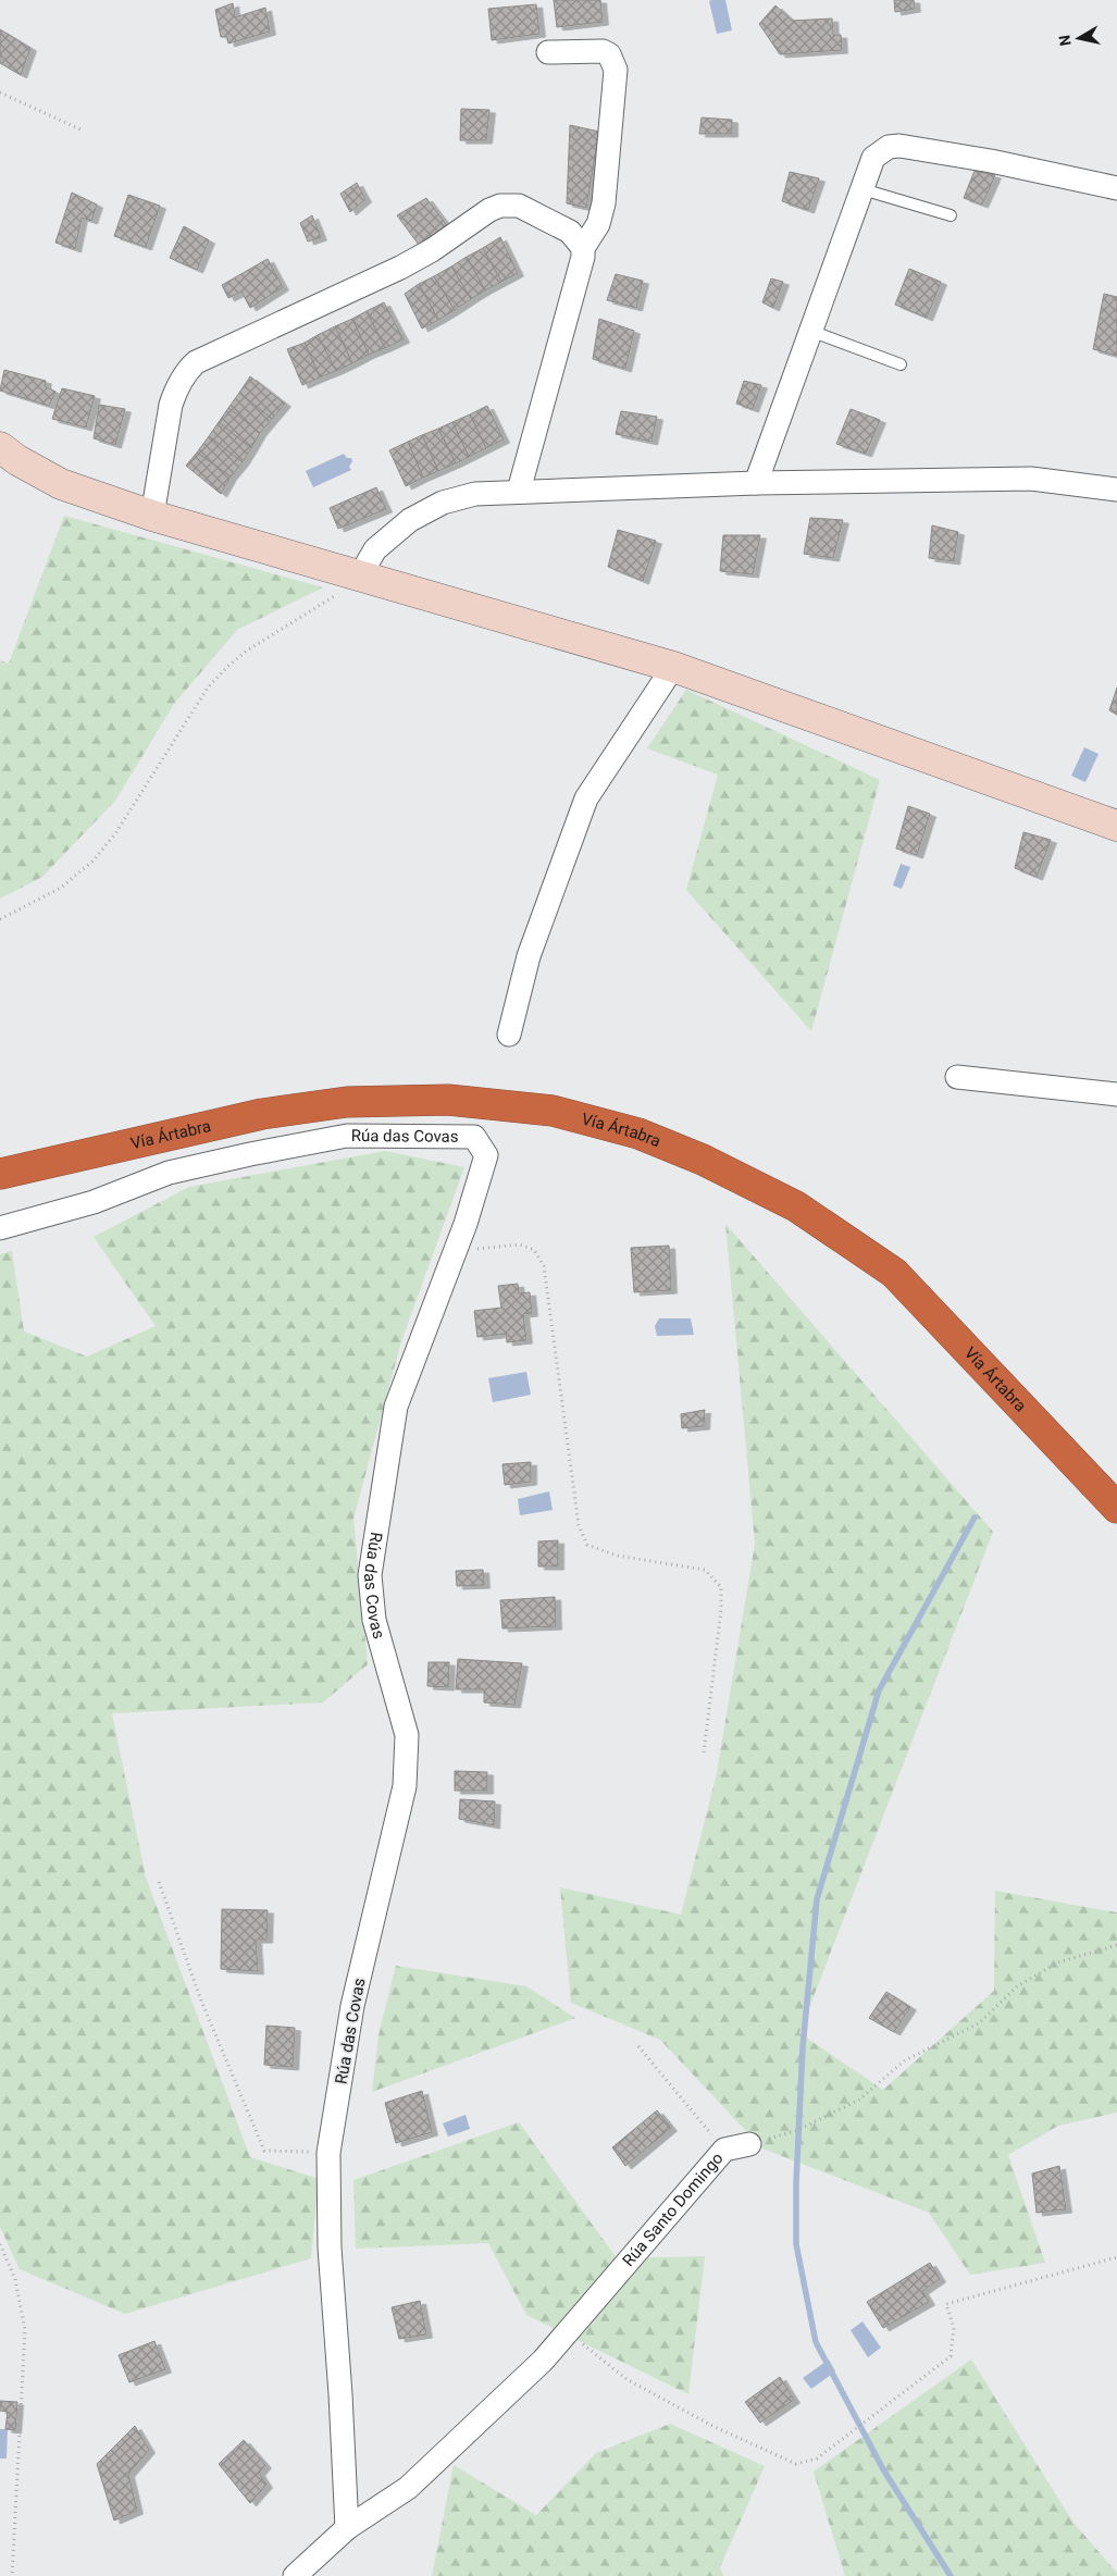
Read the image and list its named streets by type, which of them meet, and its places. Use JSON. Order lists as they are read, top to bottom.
{
  "streets": {
    "highway": ["Vía Ártabra"],
    "street": ["Rúa das Covas", "Rúa Santo Domingo"]
  },
  "crossings": [
    ["Rúa das Covas", "Rúa Santo Domingo"]
  ],
  "north": "left"
}
